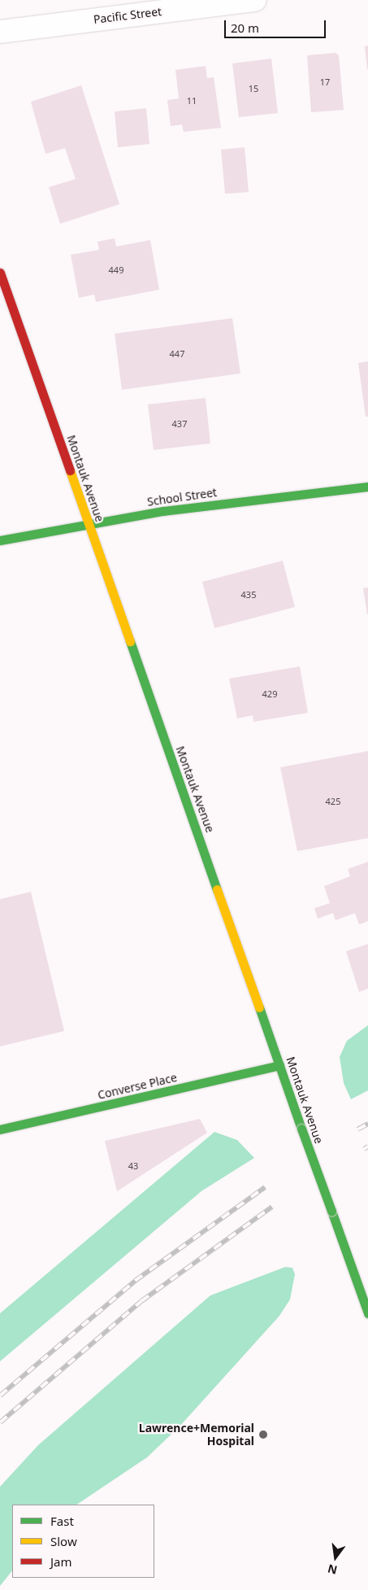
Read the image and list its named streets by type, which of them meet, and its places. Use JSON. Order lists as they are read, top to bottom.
{
  "streets": {
    "street": [
      "Pacific Street",
      "Montauk Avenue",
      "School Street",
      "Converse Place"
    ]
  },
  "crossings": [
    ["Montauk Avenue", "School Street"],
    ["Montauk Avenue", "Converse Place"]
  ],
  "places": ["Lawrence+Memorial Hospital"],
  "house_numbers": [
    "17",
    "15",
    "11",
    "449",
    "447",
    "437",
    "435",
    "429",
    "425",
    "43"
  ],
  "legend": ["Fast", "Slow", "Jam"],
  "scale_bar": "20 m",
  "north": "bottom"
}
